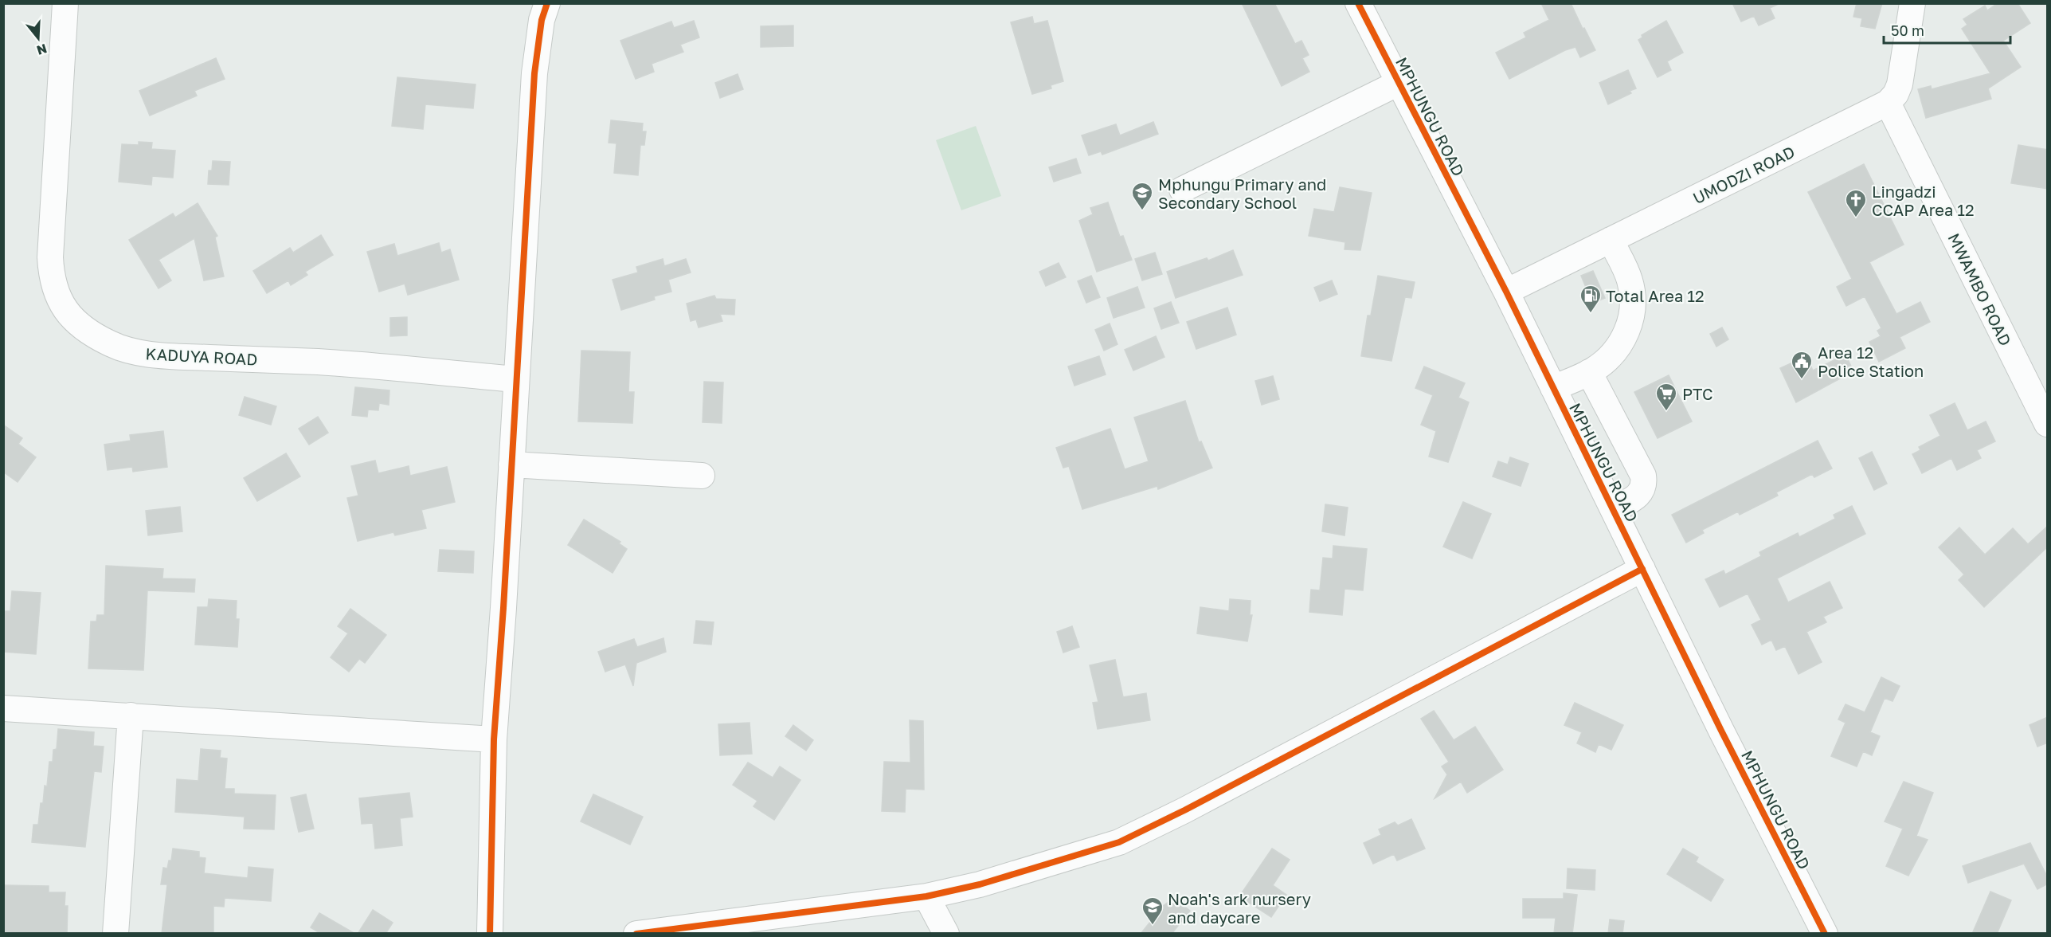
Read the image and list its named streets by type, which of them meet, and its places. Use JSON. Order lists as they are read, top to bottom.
{
  "streets": {
    "street": [
      "MPHUNGU ROAD",
      "UMODZI ROAD",
      "MWAMBO ROAD",
      "KADUYA ROAD"
    ]
  },
  "crossings": [
    ["MPHUNGU ROAD", "UMODZI ROAD"],
    ["UMODZI ROAD", "MWAMBO ROAD"]
  ],
  "places": {
    "school or university": ["Mphungu Primary and Secondary School", "Noah's ark nursery and daycare"],
    "church": ["Lingadzi CCAP Area 12"],
    "fuel station": ["Total Area 12"],
    "public building": ["Area 12 Police Station"],
    "supermarket": ["PTC"]
  },
  "scale_bar": "50 m",
  "north": "bottom"
}
